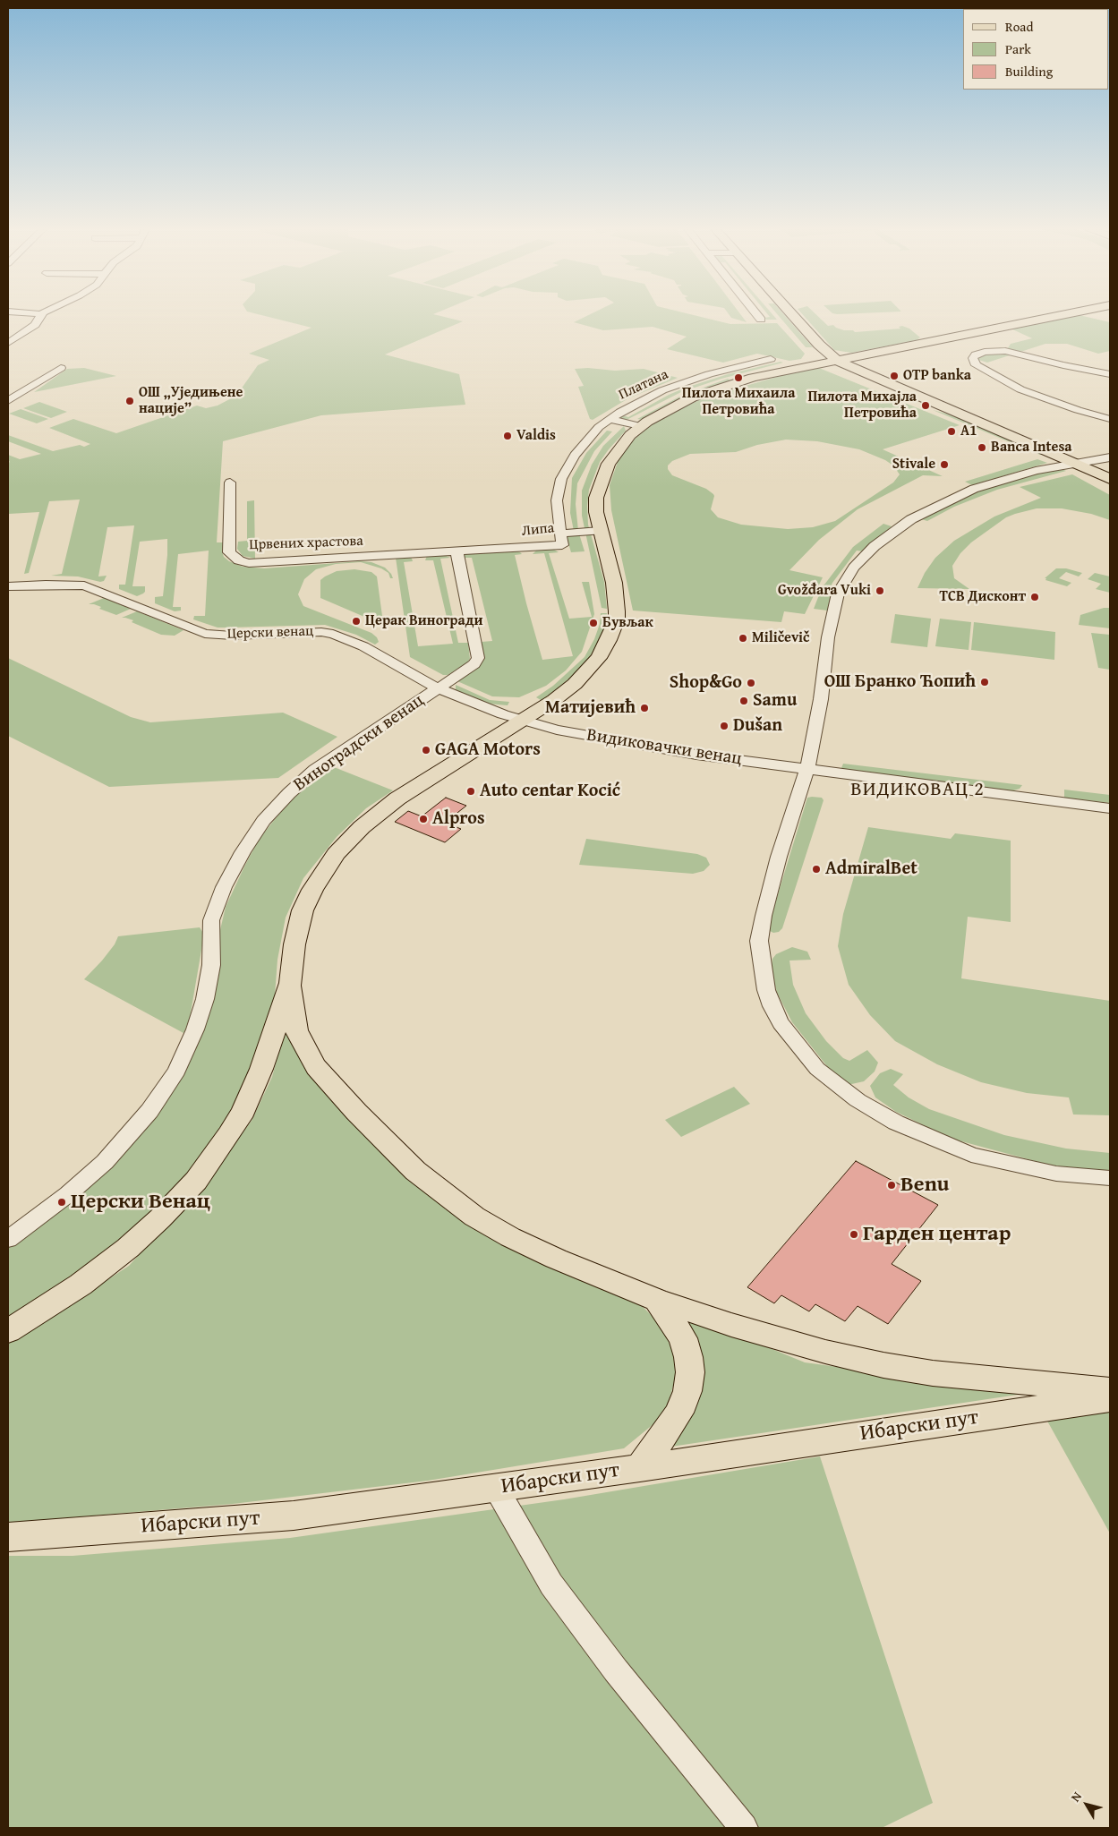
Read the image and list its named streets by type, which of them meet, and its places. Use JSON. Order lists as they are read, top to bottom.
{
  "streets": {
    "main road": ["Ибарски пут"],
    "street": [
      "Платана",
      "Липа",
      "Црвених храстова",
      "Церски венац",
      "Виноградски венац",
      "Видиковачки венац"
    ]
  },
  "crossings": [
    ["Платана", "Липа"],
    ["Липа", "Црвених храстова"],
    ["Церски венац", "Виноградски венац"],
    ["Церски венац", "Видиковачки венац"]
  ],
  "districts": ["ВИДИКОВАЦ 2"],
  "places": [
    "OTP banka",
    "Пилота Михаила Петровића",
    "ОШ „Уједињене нације”",
    "Пилота Михајла Петровића",
    "A1",
    "Valdis",
    "Banca Intesa",
    "Stivale",
    "Gvožđara Vuki",
    "ТСВ Дисконт",
    "Церак Виногради",
    "Бувљак",
    "Miličevič",
    "ОШ Бранко Ћопић",
    "Shop&Go",
    "Samu",
    "Матијевић",
    "Dušan",
    "GAGA Motors",
    "Auto centar Kocić",
    "Alpros",
    "AdmiralBet",
    "Benu",
    "Церски Венац",
    "Гарден центар"
  ],
  "legend": ["Road", "Park", "Building"],
  "north": "top left"
}
